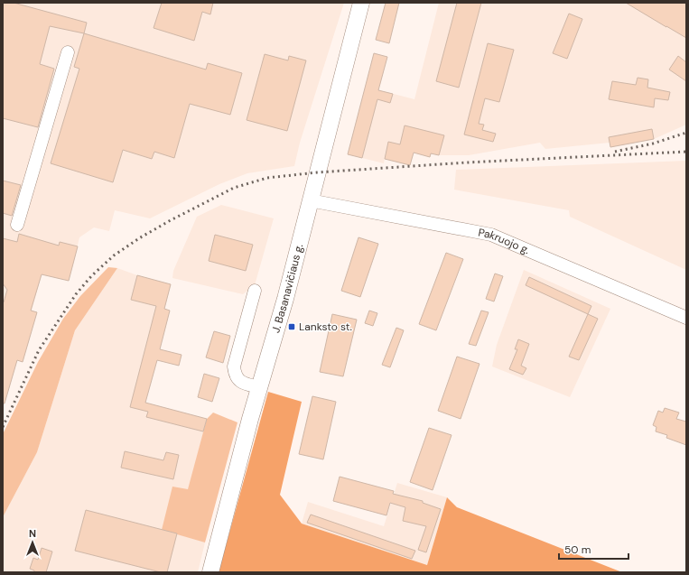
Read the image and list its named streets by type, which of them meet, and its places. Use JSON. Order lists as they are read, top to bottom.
{
  "streets": {
    "main road": ["J. Basanavičiaus g."],
    "street": ["Pakruojo g."]
  },
  "crossings": [
    ["Pakruojo g.", "J. Basanavičiaus g."]
  ],
  "places": {
    "transit": ["Lanksto st."]
  },
  "scale_bar": "50 m",
  "north": "top"
}
